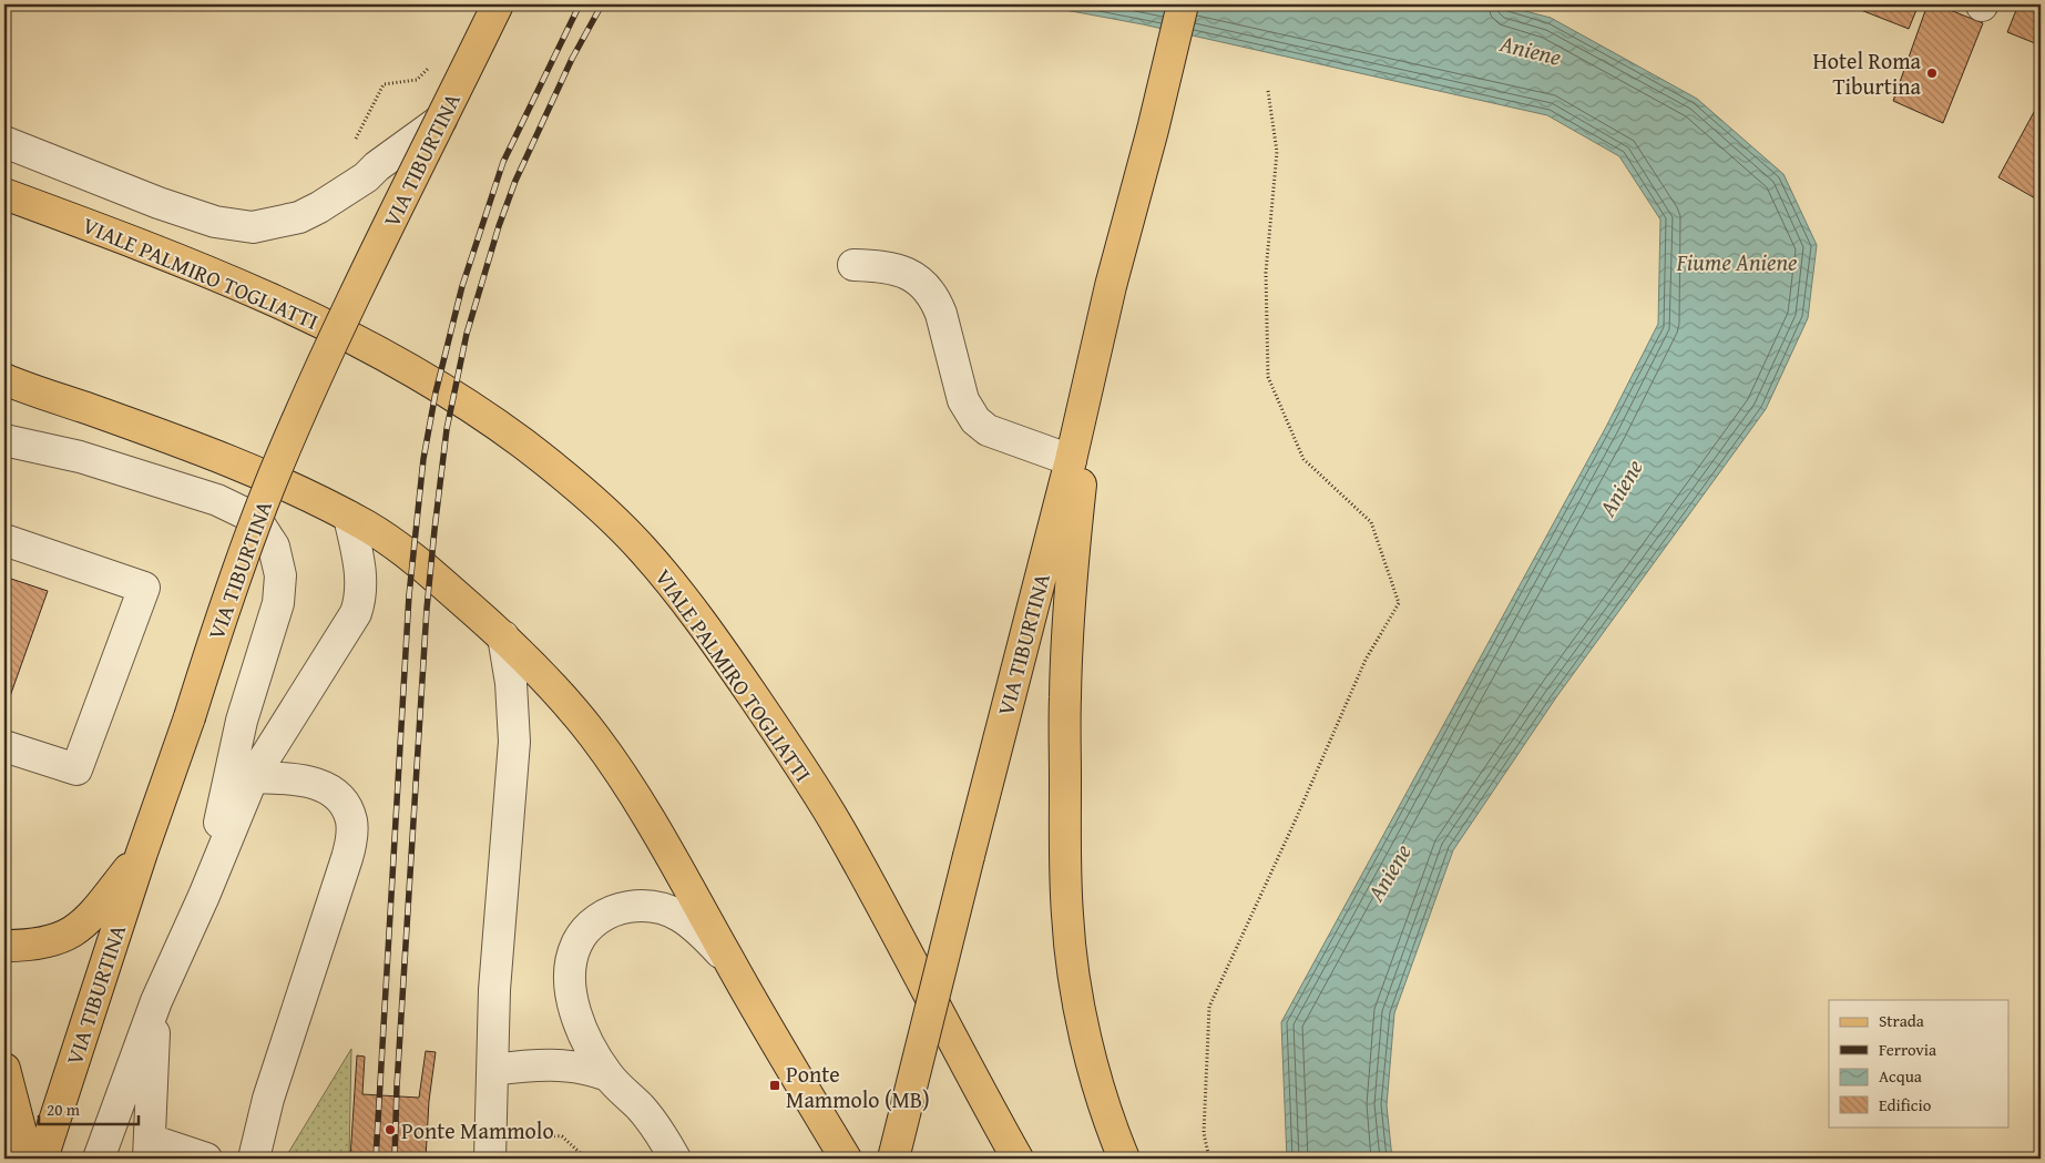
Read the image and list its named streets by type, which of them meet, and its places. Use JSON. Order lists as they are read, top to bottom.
{
  "streets": {
    "main road": ["VIA TIBURTINA", "VIALE PALMIRO TOGLIATTI"]
  },
  "water": ["Aniene", "Fiume Aniene"],
  "places": {
    "other": ["Hotel Roma Tiburtina", "Ponte Mammolo"],
    "transit": ["Ponte Mammolo (MB)"]
  },
  "legend": [
    "Strada",
    "Ferrovia",
    "Acqua",
    "Edificio"
  ],
  "scale_bar": "20 m"
}
